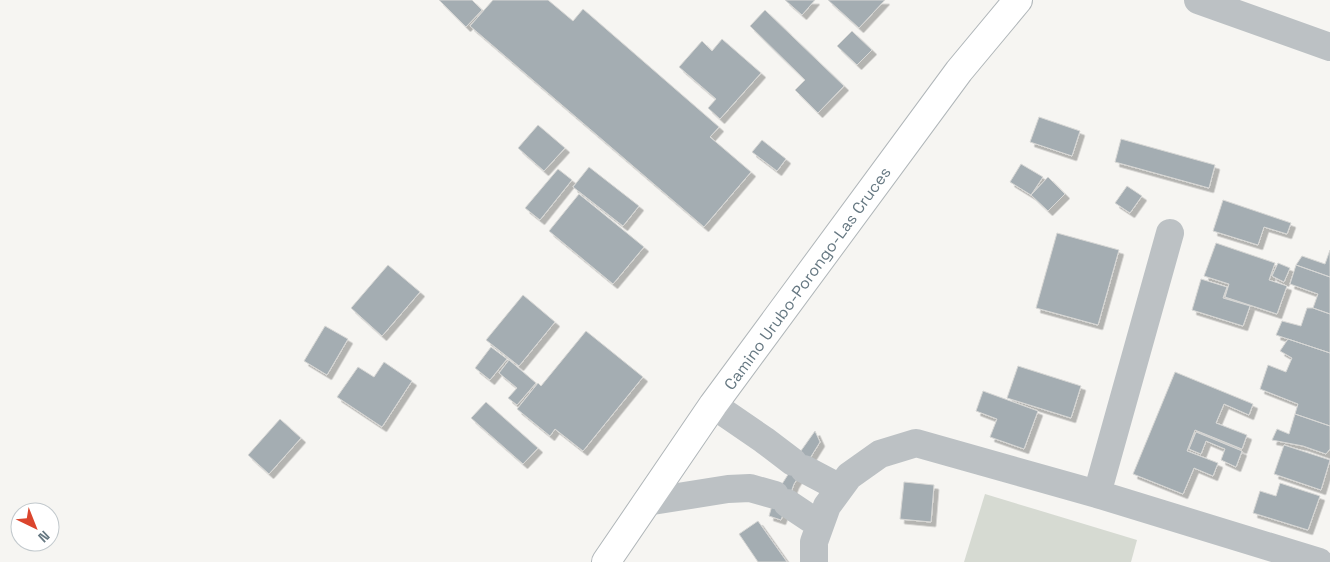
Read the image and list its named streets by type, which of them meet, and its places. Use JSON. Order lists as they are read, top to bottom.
{
  "streets": {
    "main road": ["Camino Urubo-Porongo-Las Cruces"]
  },
  "north": "bottom right"
}
